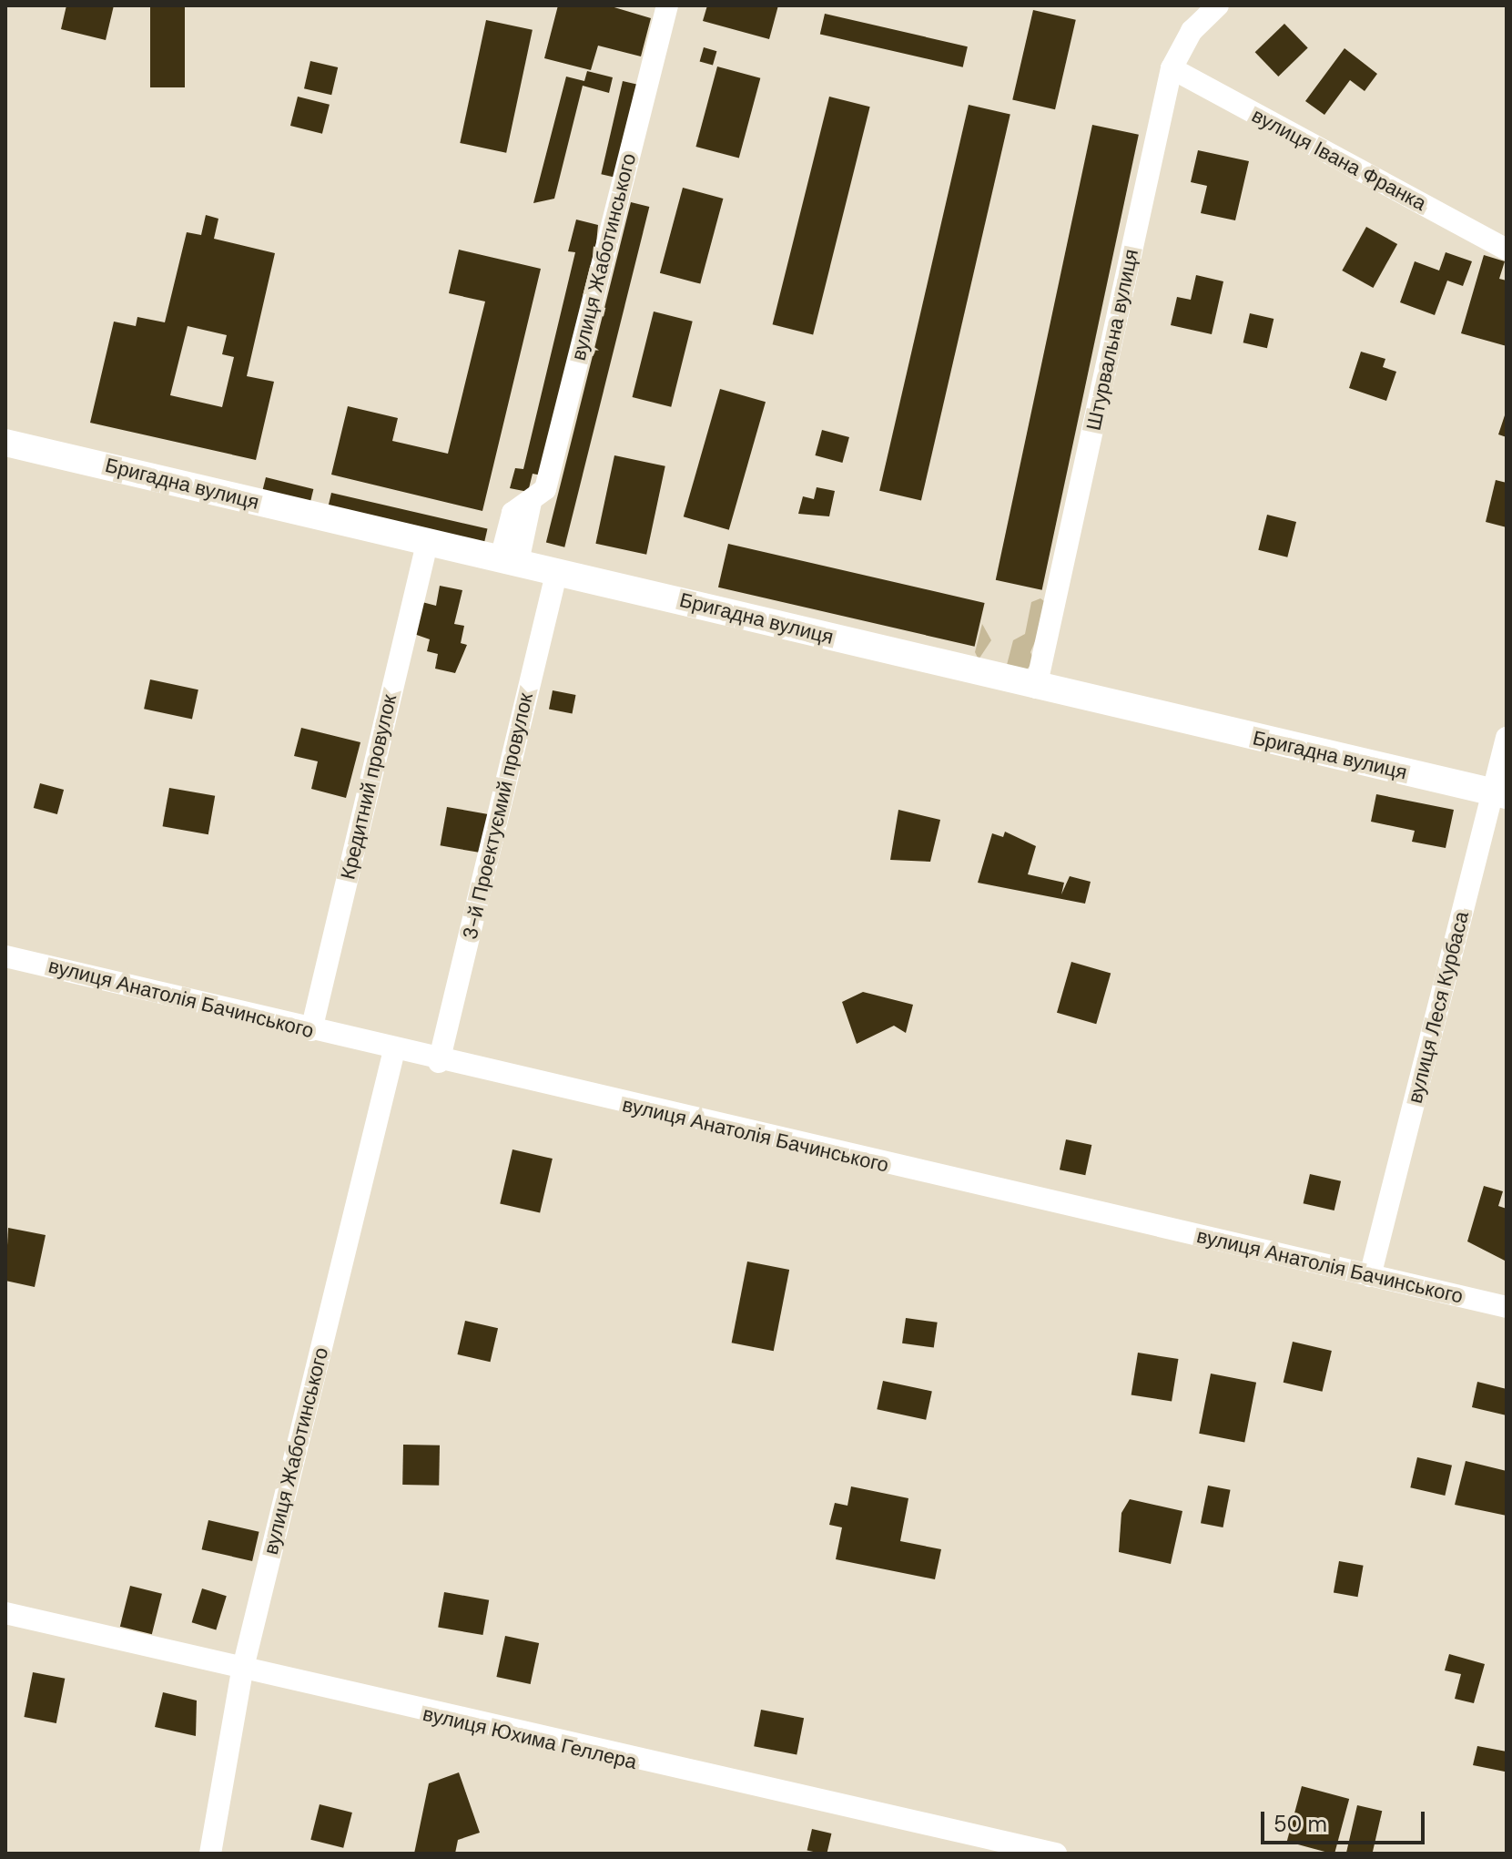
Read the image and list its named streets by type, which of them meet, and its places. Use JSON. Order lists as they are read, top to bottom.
{
  "streets": {
    "street": [
      "вулиця Івана Франка",
      "вулиця Жаботинського",
      "Штурвальна вулиця",
      "Бригадна вулиця",
      "Кредитний провулок",
      "3-й Проектуємий провулок",
      "вулиця Анатолія Бачинського",
      "вулиця Леся Курбаса",
      "вулиця Юхима Геллера"
    ]
  },
  "crossings": [
    ["вулиця Івана Франка", "Штурвальна вулиця"],
    ["вулиця Жаботинського", "Бригадна вулиця"],
    ["вулиця Жаботинського", "вулиця Анатолія Бачинського"],
    ["вулиця Жаботинського", "вулиця Юхима Геллера"],
    ["Штурвальна вулиця", "Бригадна вулиця"],
    ["Бригадна вулиця", "Кредитний провулок"],
    ["Бригадна вулиця", "3-й Проектуємий провулок"],
    ["Бригадна вулиця", "вулиця Леся Курбаса"],
    ["Кредитний провулок", "вулиця Анатолія Бачинського"],
    ["3-й Проектуємий провулок", "вулиця Анатолія Бачинського"],
    ["вулиця Анатолія Бачинського", "вулиця Леся Курбаса"]
  ],
  "scale_bar": "50 m"
}
